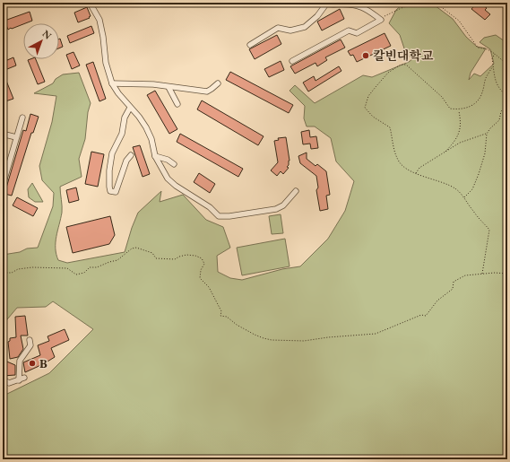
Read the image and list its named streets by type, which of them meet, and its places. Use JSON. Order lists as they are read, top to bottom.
{
  "places": ["칼빈대학교", "B"],
  "north": "top right"
}
